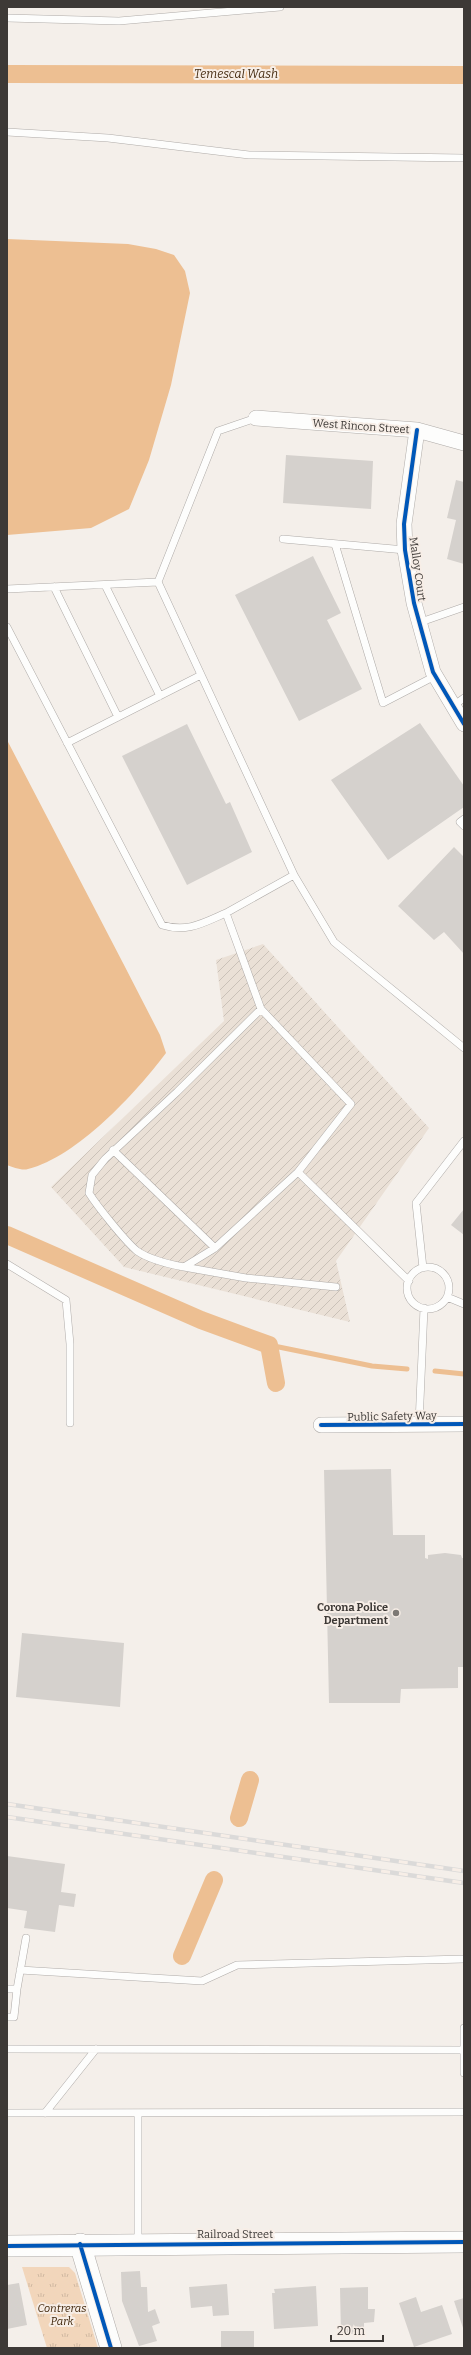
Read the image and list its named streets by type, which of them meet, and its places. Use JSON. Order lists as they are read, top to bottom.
{
  "streets": {
    "main road": ["Railroad Street"],
    "street": ["West Rincon Street", "Malloy Court", "Public Safety Way"]
  },
  "crossings": [
    ["West Rincon Street", "Malloy Court"]
  ],
  "water": ["Temescal Wash"],
  "parks": ["Contreras Park"],
  "places": ["Corona Police Department"],
  "scale_bar": "20 m"
}
